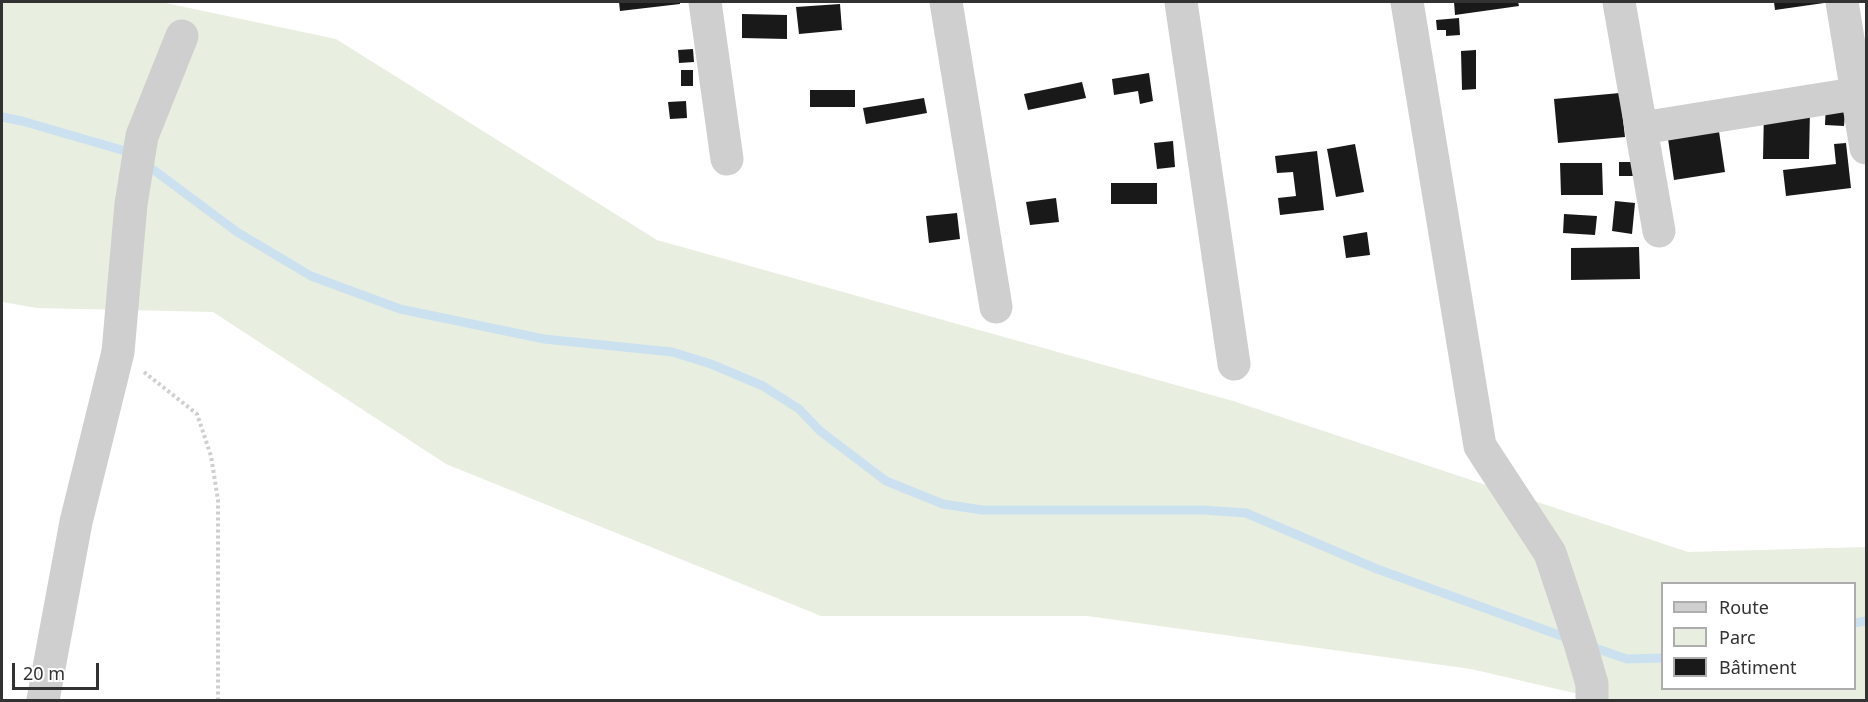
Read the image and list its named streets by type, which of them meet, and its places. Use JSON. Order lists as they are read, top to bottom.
{
  "legend": ["Route", "Parc", "Bâtiment"],
  "scale_bar": "20 m"
}
